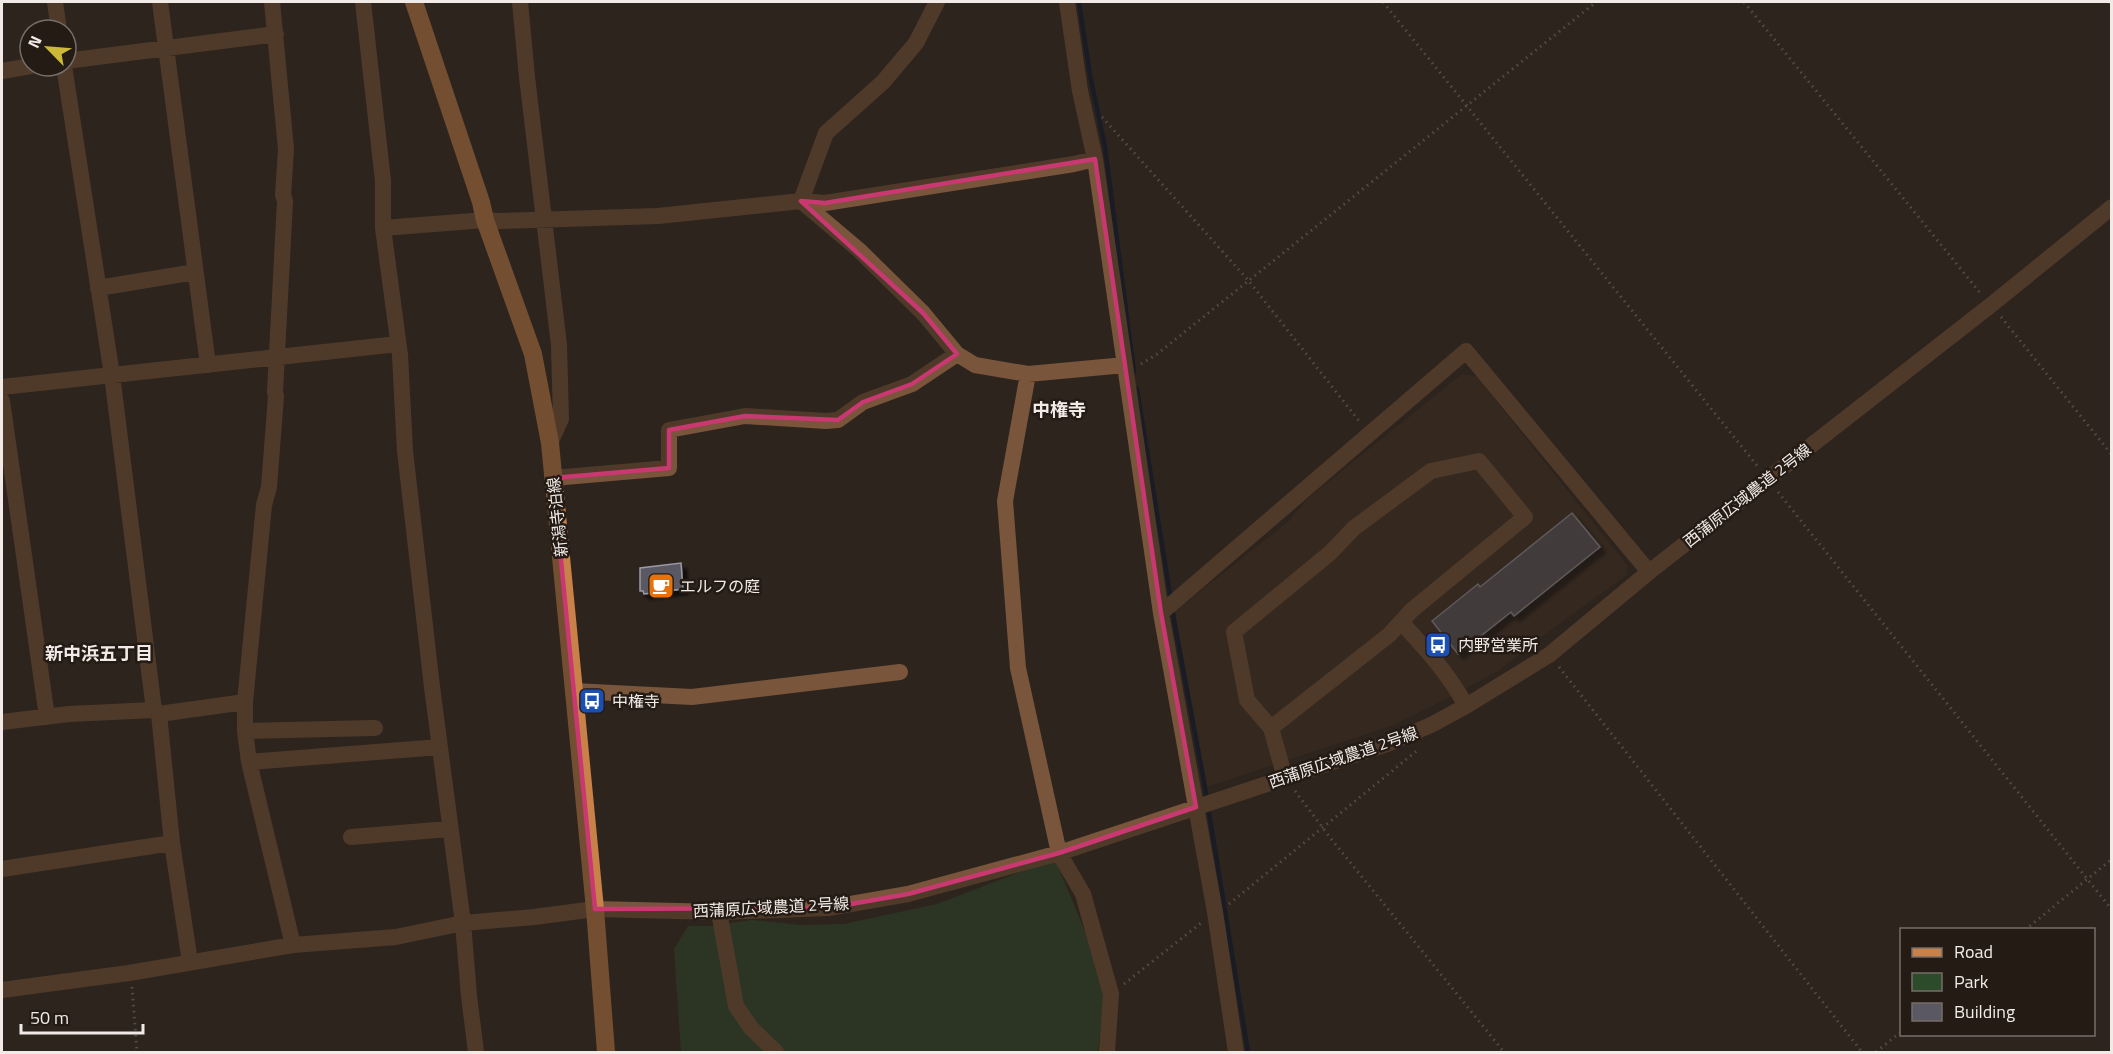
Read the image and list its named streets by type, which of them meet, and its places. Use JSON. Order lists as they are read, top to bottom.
{
  "streets": {
    "main road": ["新潟寺泊線"],
    "street": ["西蒲原広域農道 2号線"]
  },
  "crossings": [
    ["西蒲原広域農道 2号線", "新潟寺泊線"]
  ],
  "districts": ["中権寺", "新中浜五丁目"],
  "places": {
    "cafe": ["エルフの庭"],
    "bus stop": ["内野営業所", "中権寺"]
  },
  "legend": ["Road", "Park", "Building"],
  "scale_bar": "50 m",
  "north": "top left"
}
